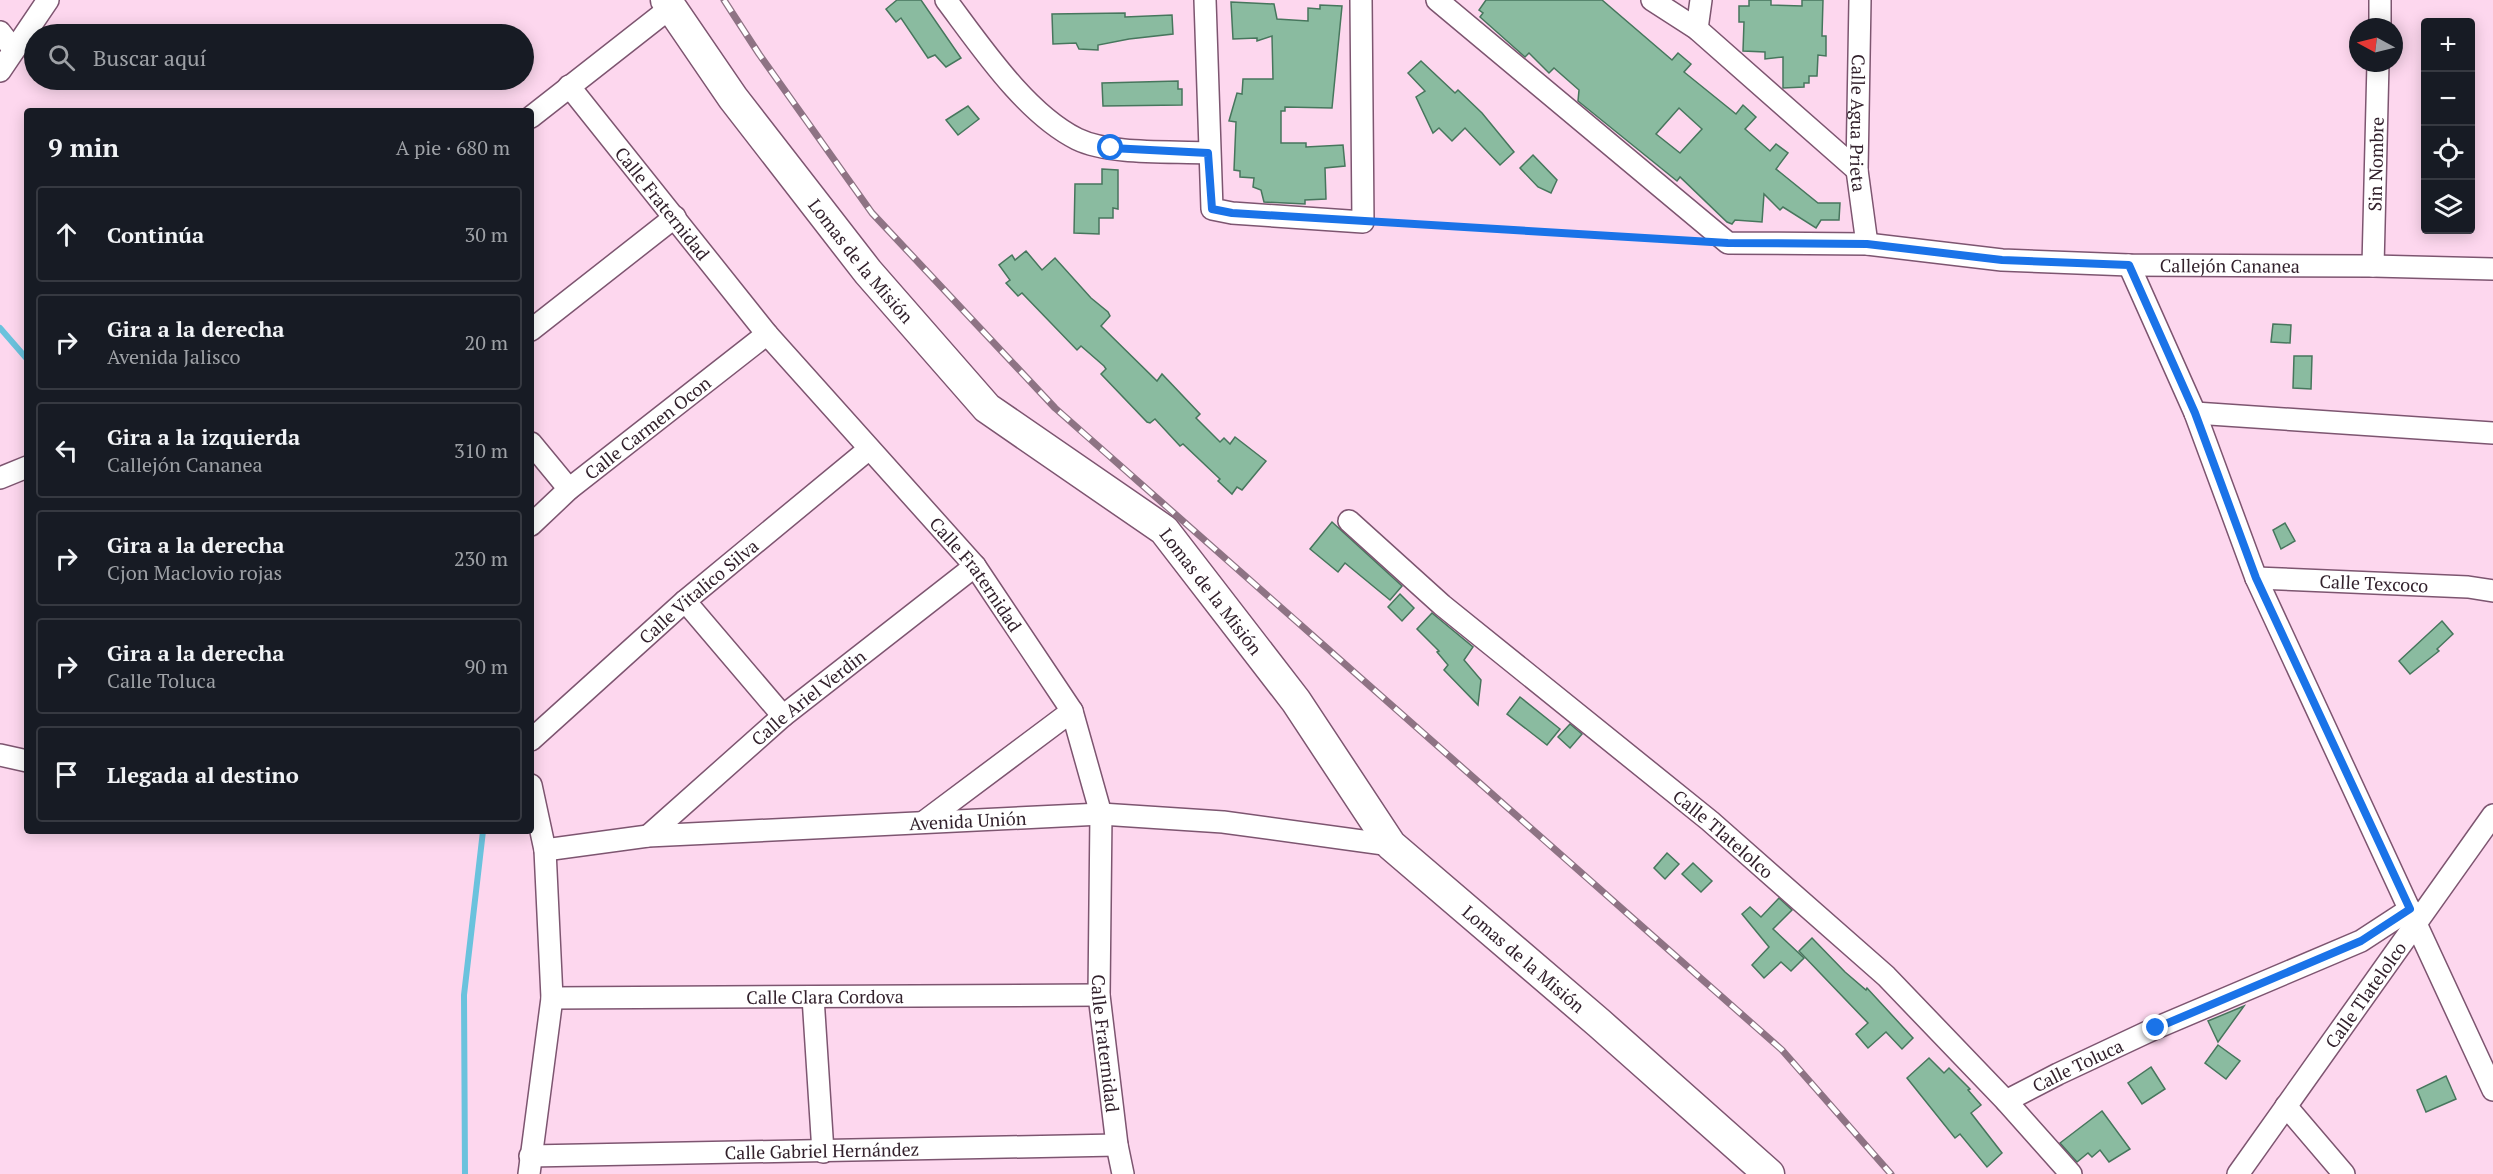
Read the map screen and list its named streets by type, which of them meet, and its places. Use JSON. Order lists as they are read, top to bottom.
{
  "streets": {
    "street": [
      "Calle Agua Prieta",
      "Sin Nombre",
      "Calle Fraternidad",
      "Lomas de la Misión",
      "Callejón Cananea",
      "Calle Carmen Ocon",
      "Calle Texcoco",
      "Calle Vitalico Silva",
      "Calle Ariel Verdin",
      "Avenida Unión",
      "Calle Tlatelolco",
      "Calle Clara Cordova",
      "Calle Toluca",
      "Calle Gabriel Hernández"
    ]
  },
  "crossings": [
    ["Calle Agua Prieta", "Callejón Cananea"],
    ["Sin Nombre", "Callejón Cananea"],
    ["Calle Fraternidad", "Calle Carmen Ocon"],
    ["Calle Fraternidad", "Calle Vitalico Silva"],
    ["Calle Fraternidad", "Calle Ariel Verdin"],
    ["Calle Fraternidad", "Avenida Unión"],
    ["Calle Fraternidad", "Calle Clara Cordova"],
    ["Calle Fraternidad", "Calle Gabriel Hernández"],
    ["Lomas de la Misión", "Avenida Unión"],
    ["Calle Ariel Verdin", "Avenida Unión"],
    ["Calle Tlatelolco", "Calle Toluca"]
  ],
  "north": "left",
  "page": {
    "map_buttons": ["+", "−"],
    "search": "Buscar aquí",
    "heading": ["9 min", "A pie · 680 m"],
    "list": [
      ["Continúa", "30 m"],
      ["Gira a la derecha", "Avenida Jalisco", "20 m"],
      ["Gira a la izquierda", "Callejón Cananea", "310 m"],
      ["Gira a la derecha", "Cjon Maclovio rojas", "230 m"],
      ["Gira a la derecha", "Calle Toluca", "90 m"],
      "Llegada al destino"
    ]
  }
}
